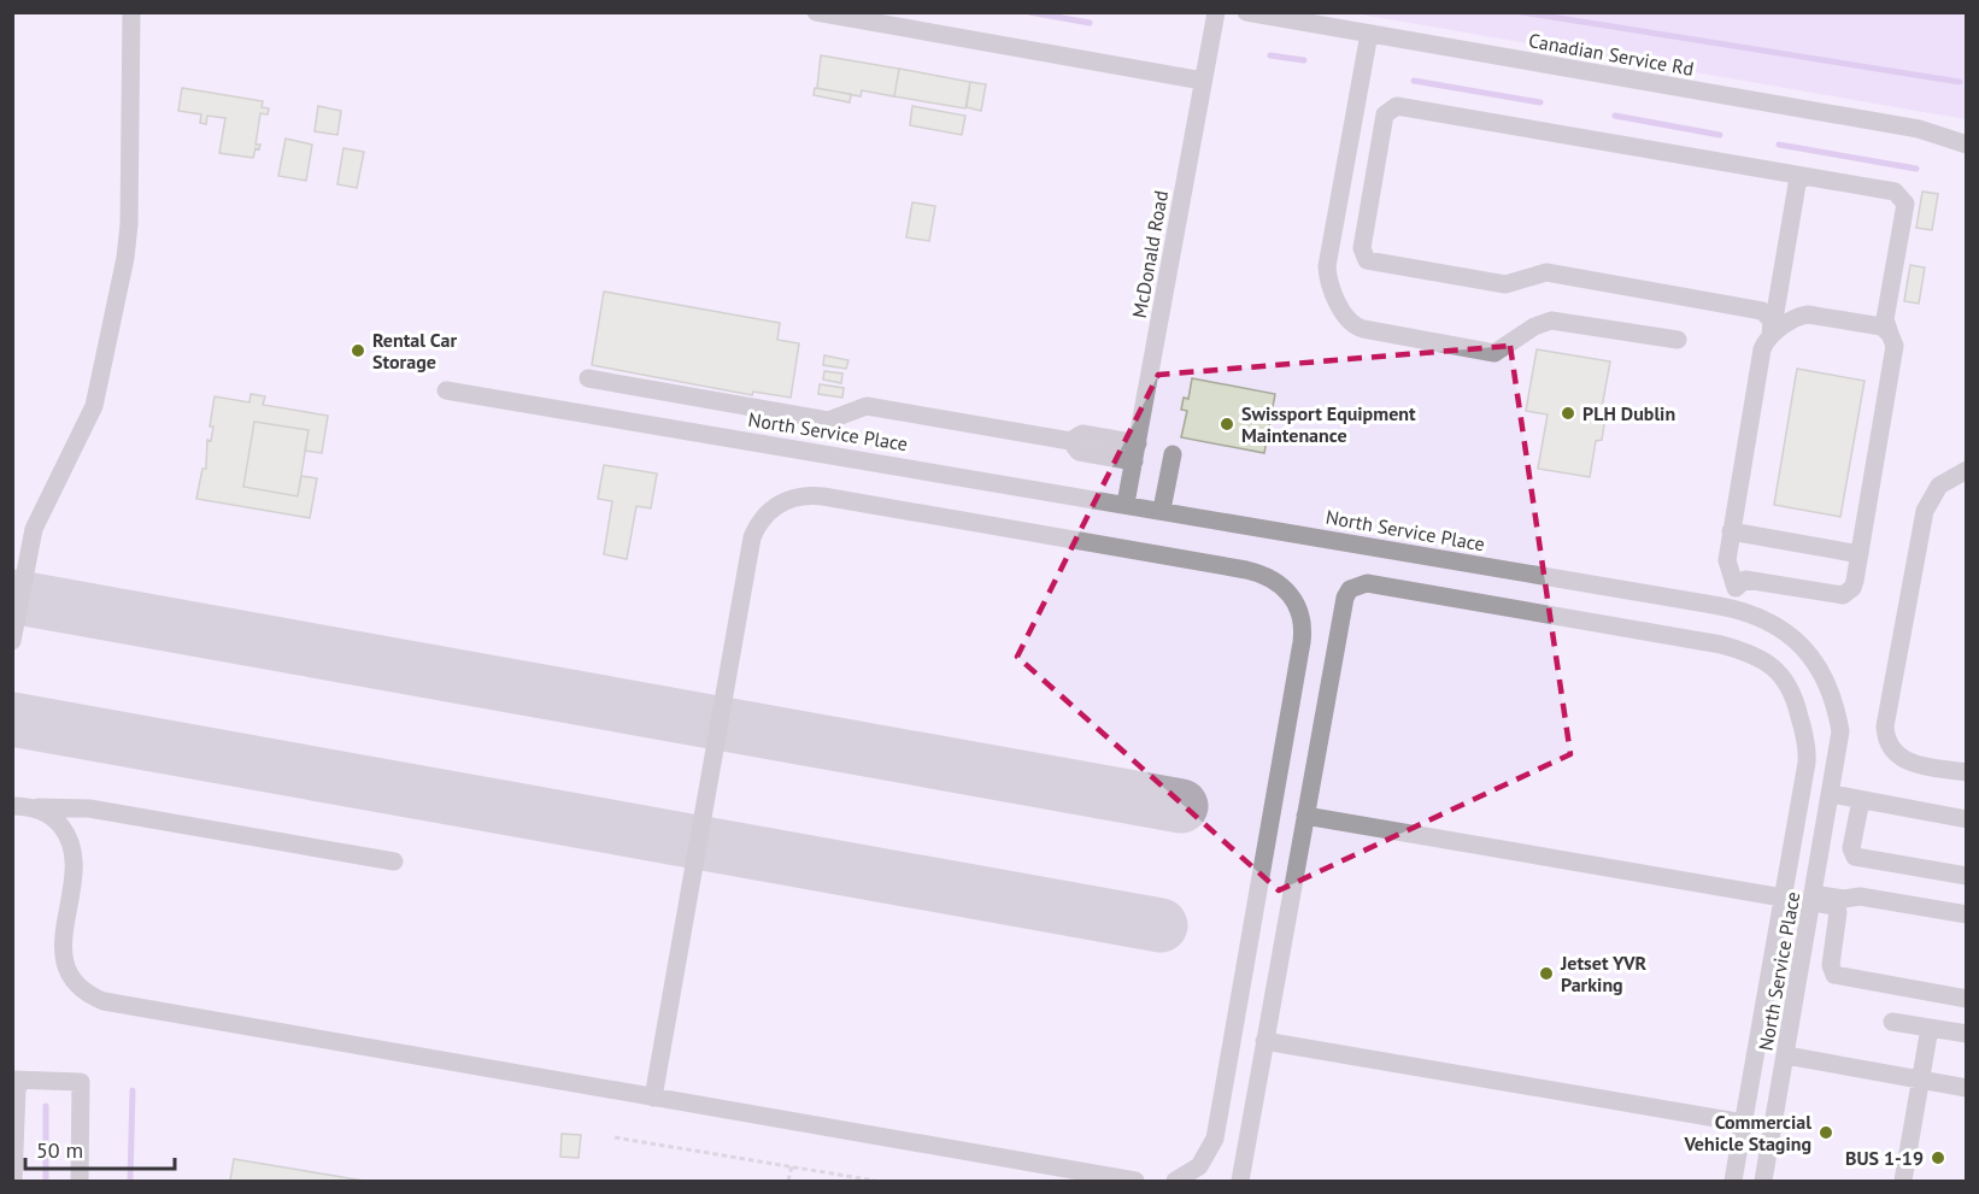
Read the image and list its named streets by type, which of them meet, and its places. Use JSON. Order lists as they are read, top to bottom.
{
  "streets": {
    "street": ["Canadian Service Rd", "McDonald Road", "North Service Place"]
  },
  "crossings": [
    ["McDonald Road", "North Service Place"]
  ],
  "places": [
    "Rental Car Storage",
    "PLH Dublin",
    "Swissport Equipment Maintenance",
    "Jetset YVR Parking",
    "Commercial Vehicle Staging",
    "BUS 1-19"
  ],
  "scale_bar": "50 m"
}
